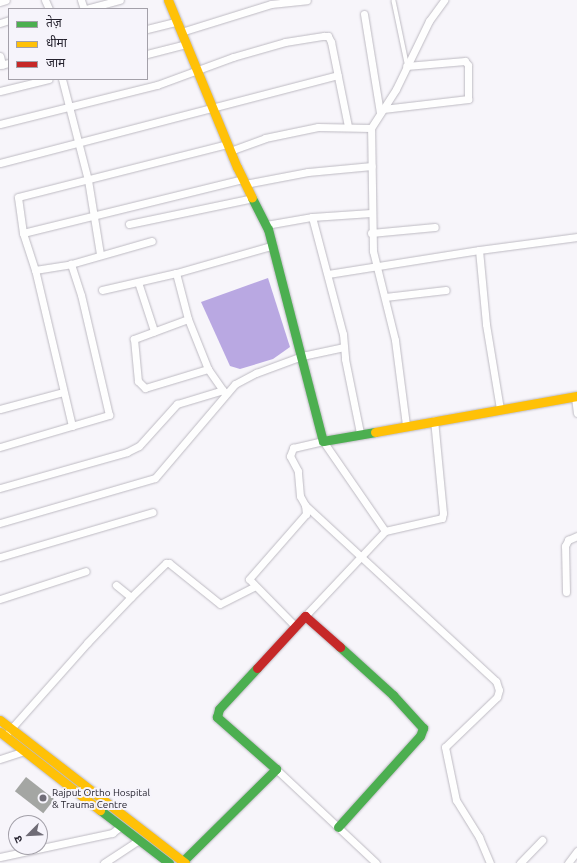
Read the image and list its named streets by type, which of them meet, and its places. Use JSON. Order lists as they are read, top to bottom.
{
  "places": ["Rajput Ortho Hospital & Trauma Centre"],
  "legend": ["तेज़", "धीमा", "जाम"],
  "north": "bottom left"
}
